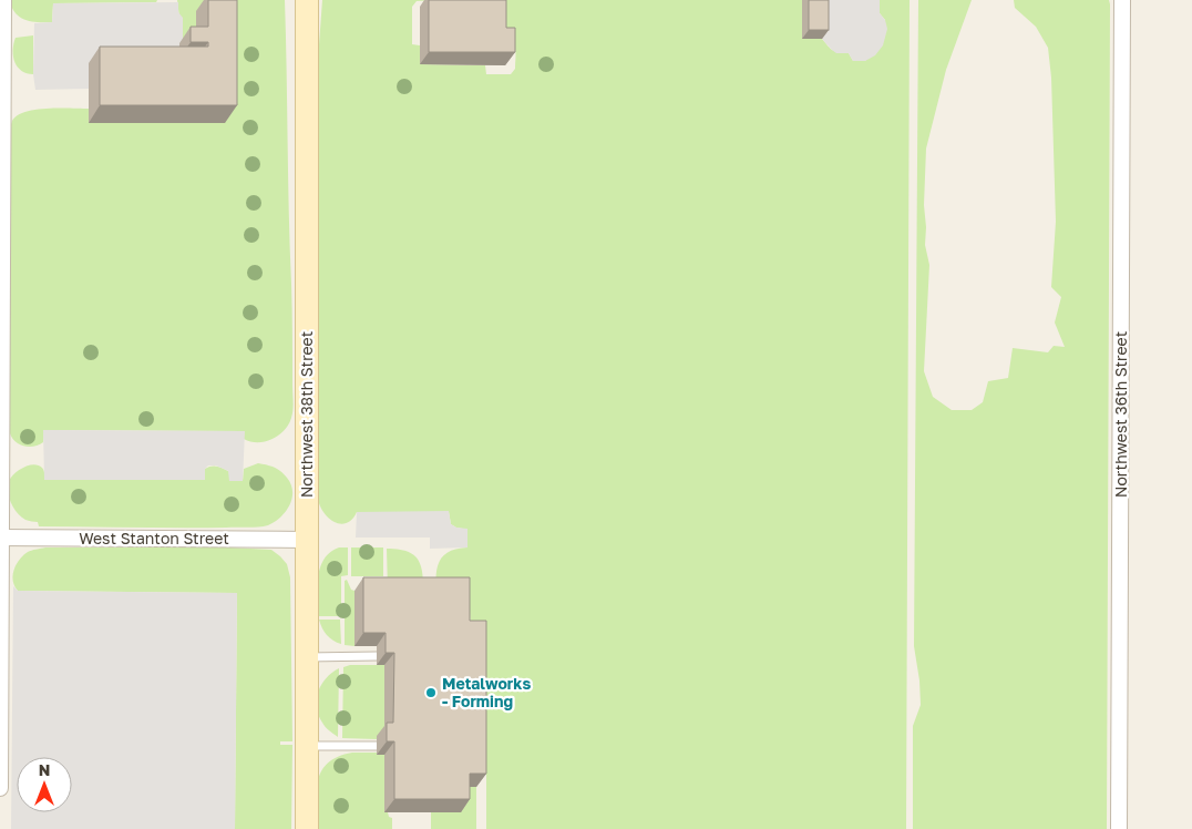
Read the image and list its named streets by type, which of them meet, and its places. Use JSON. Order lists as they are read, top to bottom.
{
  "streets": {
    "main road": ["Northwest 38th Street"],
    "street": ["Northwest 36th Street", "West Stanton Street"]
  },
  "crossings": [
    ["Northwest 38th Street", "West Stanton Street"]
  ],
  "places": ["Metalworks - Forming"],
  "north": "top"
}
